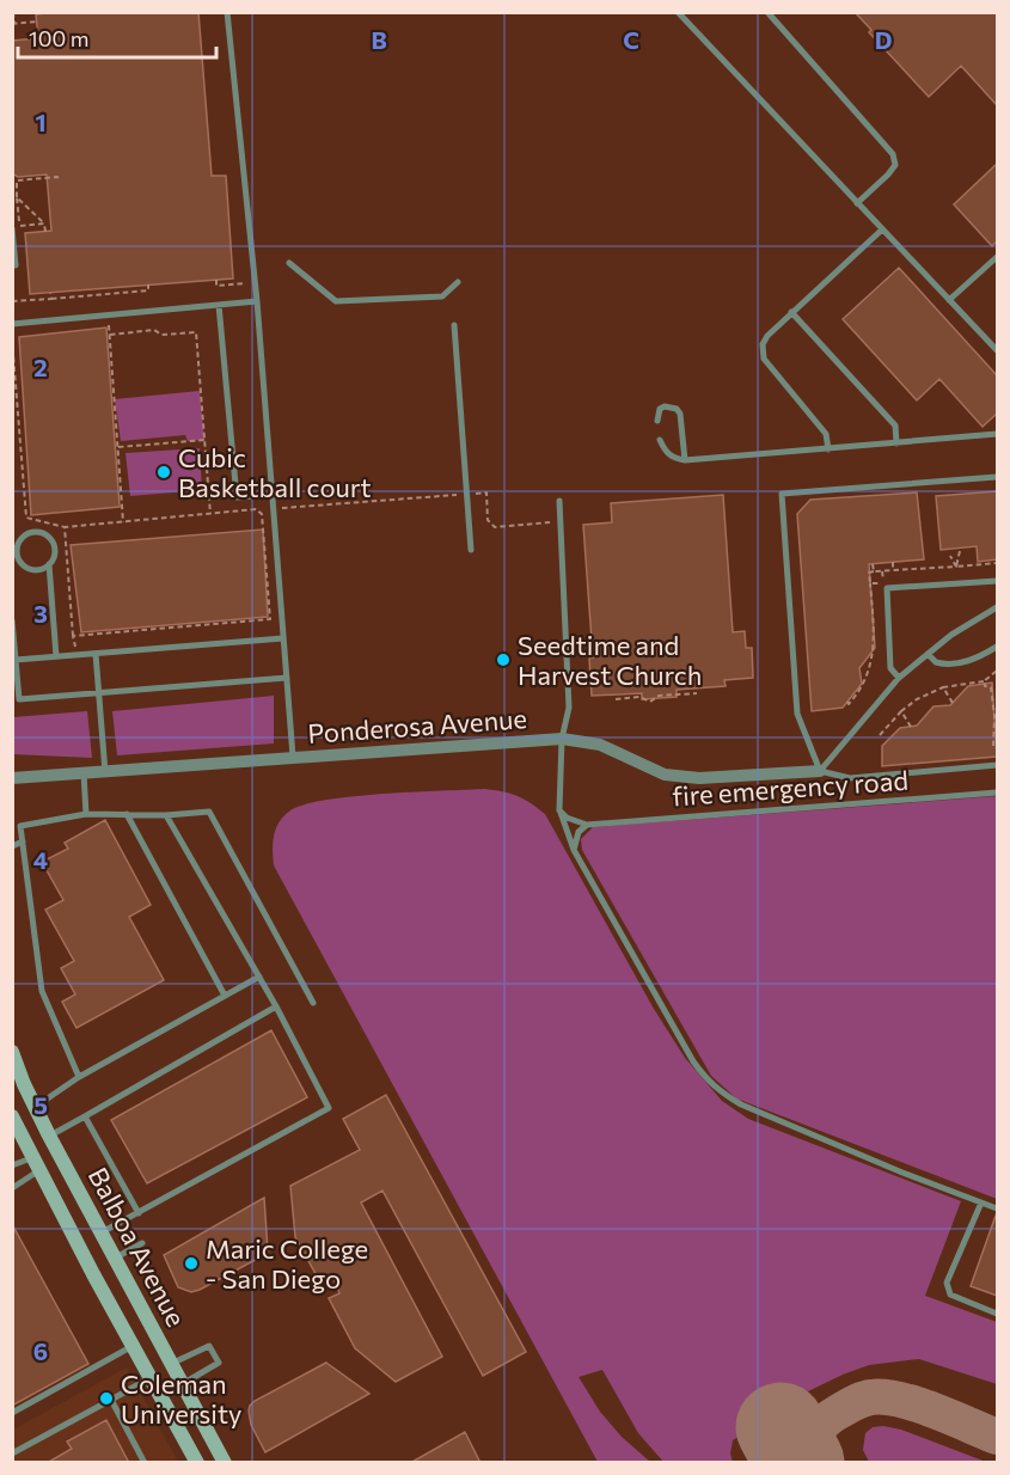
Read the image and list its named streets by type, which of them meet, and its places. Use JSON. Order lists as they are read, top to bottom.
{
  "streets": {
    "main road": ["Balboa Avenue"],
    "street": ["Ponderosa Avenue"],
    "lane": ["fire emergency road"]
  },
  "places": [
    "Cubic Basketball court",
    "Seedtime and Harvest Church",
    "Maric College - San Diego",
    "Coleman University"
  ],
  "scale_bar": "100 m",
  "grid": {
    "columns": ["B", "C", "D"],
    "rows": [
      "1",
      "2",
      "3",
      "4",
      "5",
      "6"
    ]
  }
}
